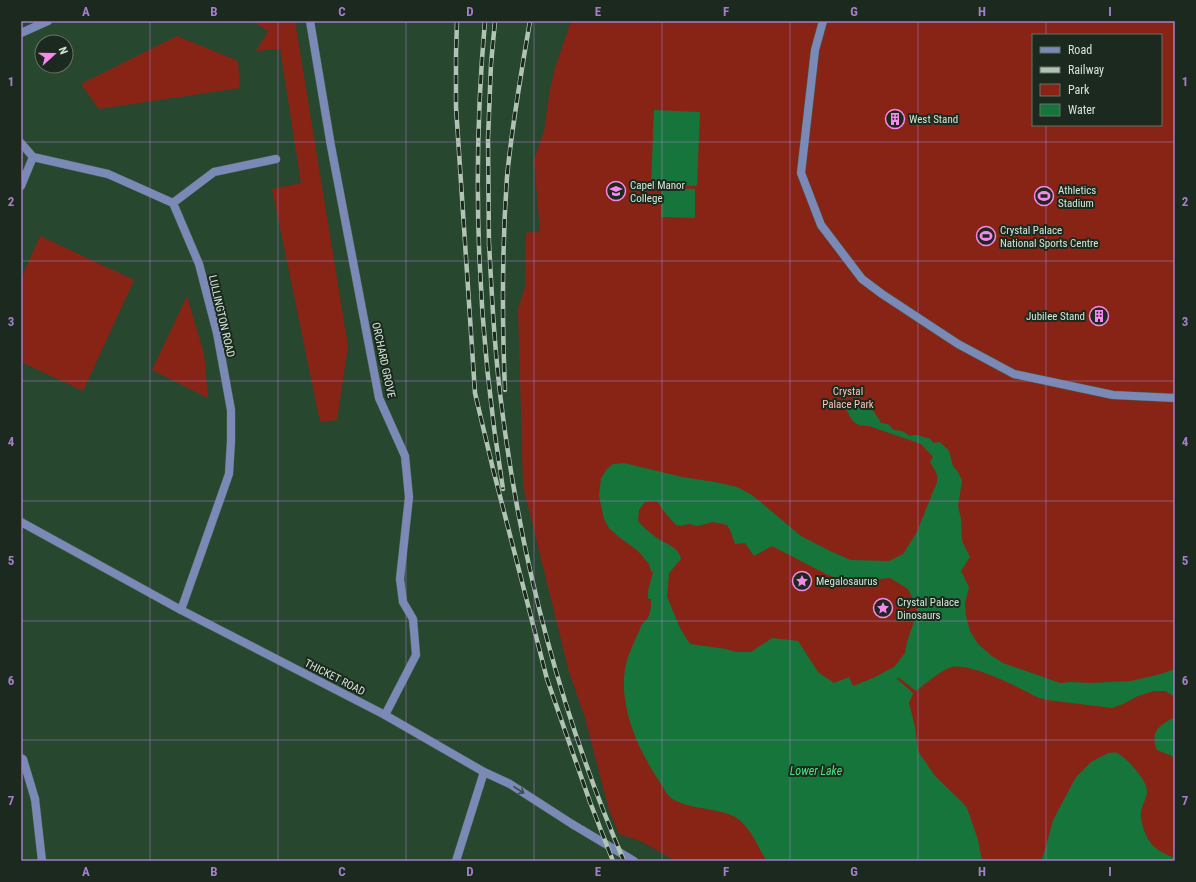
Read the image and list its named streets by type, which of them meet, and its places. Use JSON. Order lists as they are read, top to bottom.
{
  "streets": {
    "street": ["LULLINGTON ROAD", "ORCHARD GROVE", "THICKET ROAD"]
  },
  "crossings": [
    ["LULLINGTON ROAD", "THICKET ROAD"],
    ["ORCHARD GROVE", "THICKET ROAD"]
  ],
  "water": ["Lower Lake"],
  "parks": ["Crystal Palace Park"],
  "places": {
    "building": ["West Stand", "Jubilee Stand"],
    "school or university": ["Capel Manor College"],
    "sports": ["Athletics Stadium", "Crystal Palace National Sports Centre"],
    "place": ["Megalosaurus", "Crystal Palace Dinosaurs"]
  },
  "legend": [
    "Road",
    "Railway",
    "Park",
    "Water"
  ],
  "north": "right",
  "grid": {
    "columns": [
      "A",
      "B",
      "C",
      "D",
      "E",
      "F",
      "G",
      "H",
      "I"
    ],
    "rows": [
      "1",
      "2",
      "3",
      "4",
      "5",
      "6",
      "7"
    ]
  }
}
